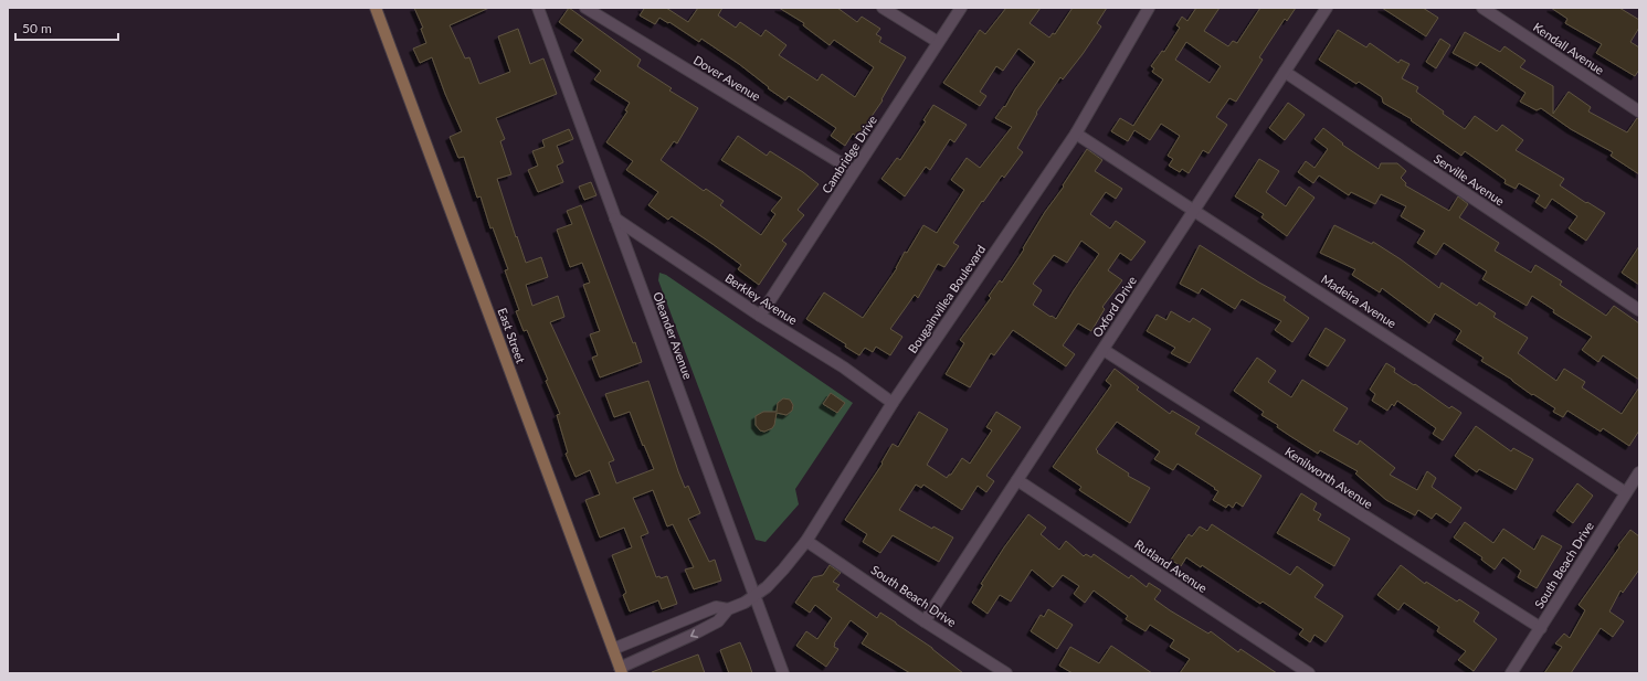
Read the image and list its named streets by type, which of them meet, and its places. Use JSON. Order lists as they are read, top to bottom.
{
  "streets": {
    "main road": ["East Street"],
    "street": [
      "Kendall Avenue",
      "Dover Avenue",
      "Cambridge Drive",
      "Serville Avenue",
      "Berkley Avenue",
      "Bougainvillea Boulevard",
      "Madeira Avenue",
      "Oxford Drive",
      "Oleander Avenue",
      "Kenilworth Avenue",
      "South Beach Drive",
      "Rutland Avenue"
    ]
  },
  "crossings": [
    ["Dover Avenue", "Cambridge Drive"],
    ["Cambridge Drive", "Berkley Avenue"],
    ["Serville Avenue", "Oxford Drive"],
    ["Berkley Avenue", "Bougainvillea Boulevard"],
    ["Berkley Avenue", "Oleander Avenue"],
    ["Bougainvillea Boulevard", "Madeira Avenue"],
    ["Bougainvillea Boulevard", "Oleander Avenue"],
    ["Bougainvillea Boulevard", "South Beach Drive"],
    ["Madeira Avenue", "Oxford Drive"],
    ["Madeira Avenue", "South Beach Drive"],
    ["Oxford Drive", "Kenilworth Avenue"],
    ["Oxford Drive", "South Beach Drive"],
    ["Oxford Drive", "Rutland Avenue"],
    ["Kenilworth Avenue", "South Beach Drive"]
  ],
  "scale_bar": "50 m"
}
